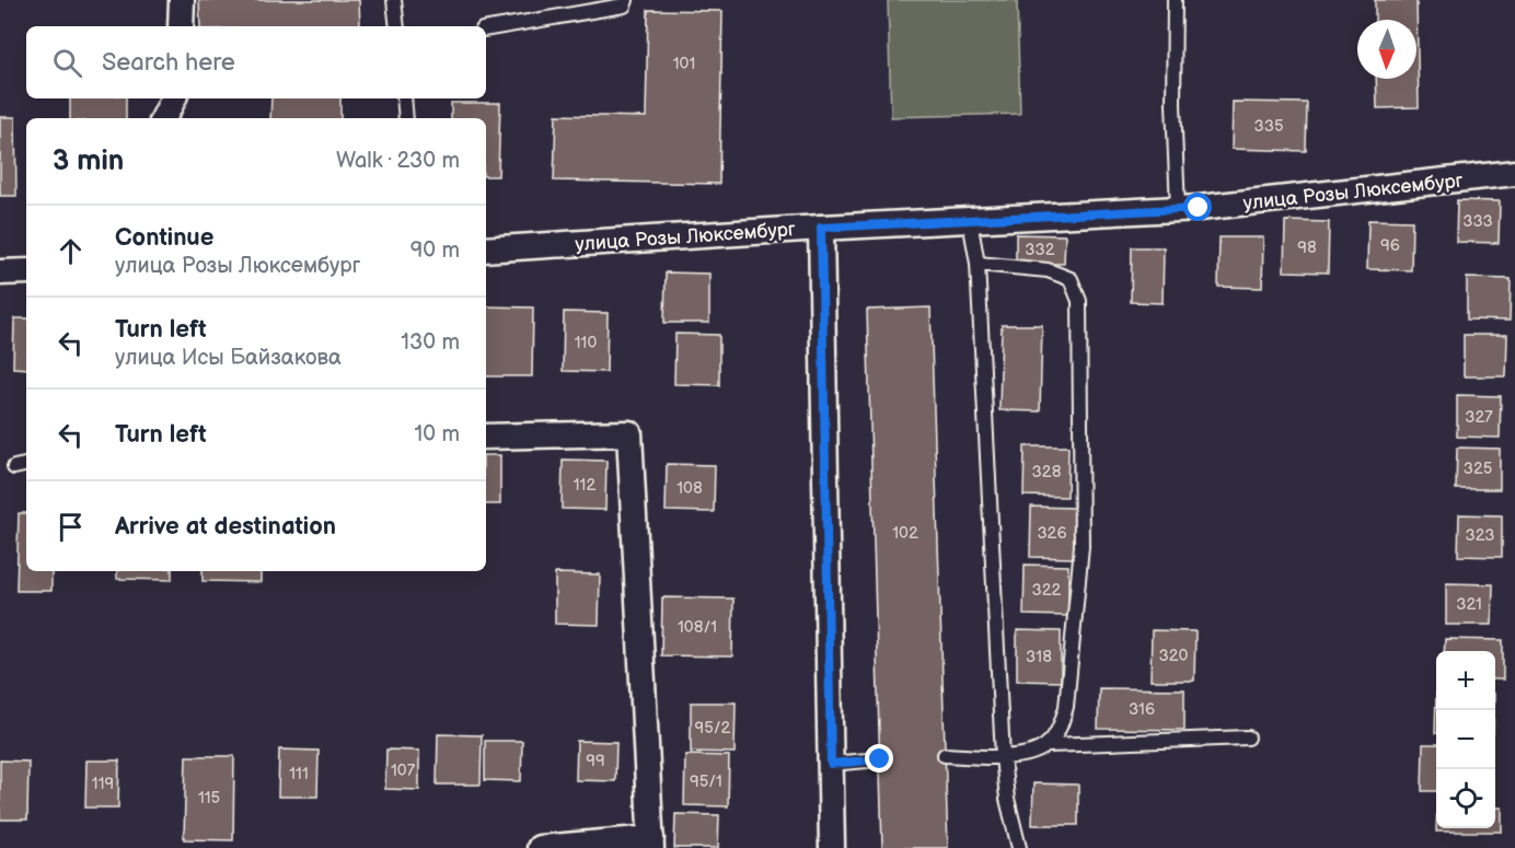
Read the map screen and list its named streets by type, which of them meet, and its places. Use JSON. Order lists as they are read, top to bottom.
{
  "streets": {
    "street": ["улица Розы Люксембург"]
  },
  "house_numbers": [
    "101",
    "335",
    "333",
    "96",
    "98",
    "332",
    "110",
    "327",
    "325",
    "328",
    "112",
    "108",
    "102",
    "326",
    "323",
    "322",
    "321",
    "108/1",
    "320",
    "318",
    "316",
    "95/2",
    "99",
    "107",
    "111",
    "95/1",
    "119",
    "115"
  ],
  "north": "bottom",
  "page": {
    "search": "Search here",
    "heading": ["3 min", "Walk · 230 m"],
    "list": [
      ["Continue", "улица Розы Люксембург", "90 m"],
      ["Turn left", "улица Исы Байзакова", "130 m"],
      ["Turn left", "10 m"],
      "Arrive at destination"
    ],
    "map_buttons": ["+", "−"]
  }
}
